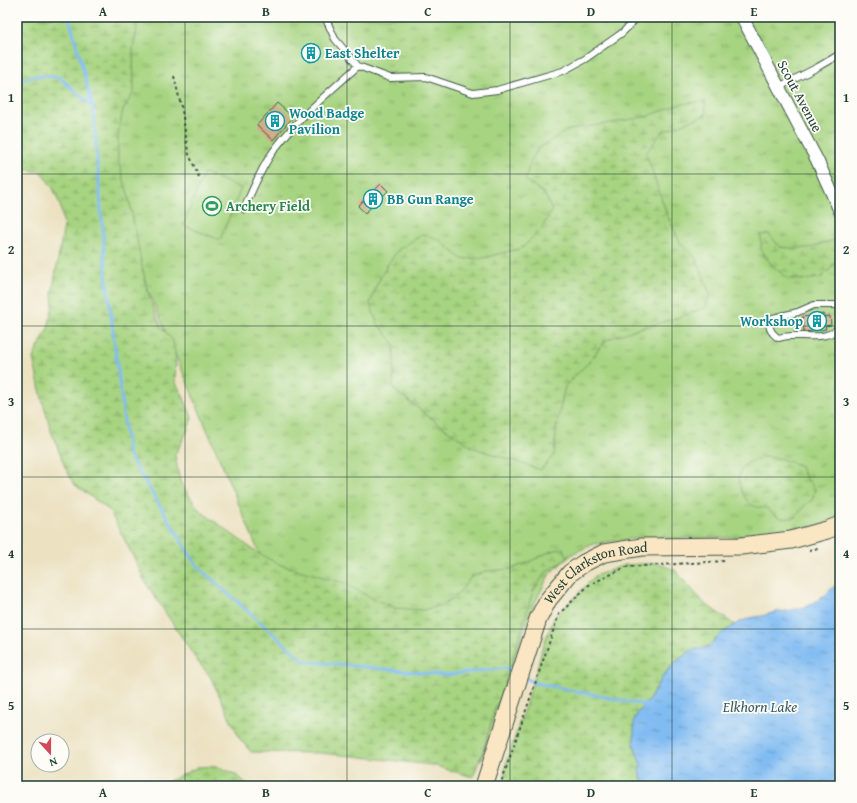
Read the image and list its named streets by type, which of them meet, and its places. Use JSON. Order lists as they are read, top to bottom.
{
  "streets": {
    "main road": ["West Clarkston Road"],
    "street": ["Scout Avenue"]
  },
  "water": ["Elkhorn Lake"],
  "places": {
    "building": [
      "East Shelter",
      "Wood Badge Pavilion",
      "BB Gun Range",
      "Workshop"
    ],
    "sports": ["Archery Field"]
  },
  "north": "bottom",
  "grid": {
    "columns": [
      "A",
      "B",
      "C",
      "D",
      "E"
    ],
    "rows": [
      "1",
      "2",
      "3",
      "4",
      "5"
    ]
  }
}
